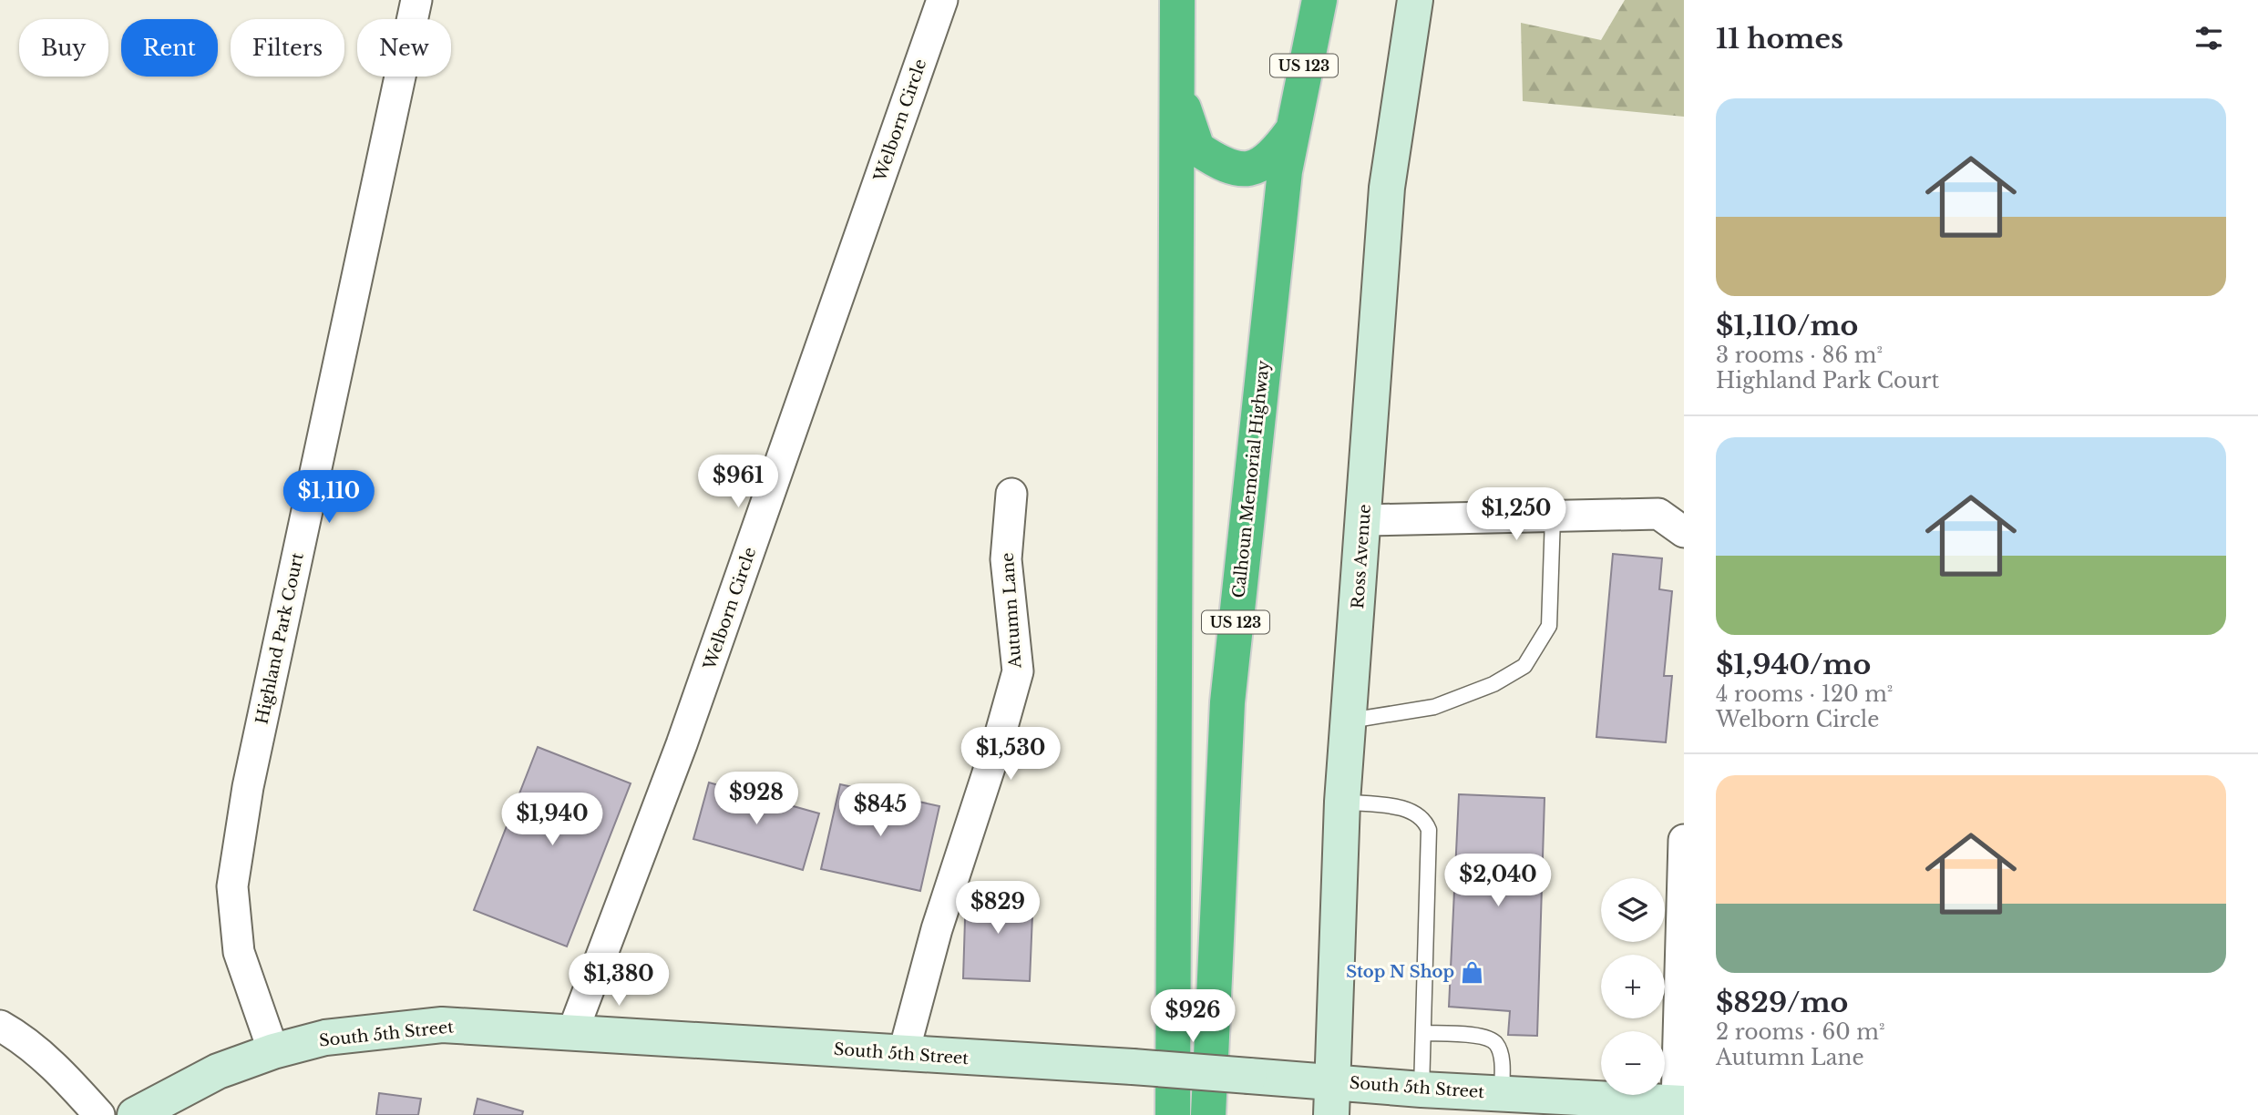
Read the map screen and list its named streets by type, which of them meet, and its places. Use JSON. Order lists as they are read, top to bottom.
{
  "streets": {
    "highway": ["US 123", "Calhoun Memorial Highway"],
    "street": [
      "Welborn Circle",
      "Ross Avenue",
      "Autumn Lane",
      "Highland Park Court",
      "South 5th Street"
    ]
  },
  "crossings": [
    ["Welborn Circle", "South 5th Street"],
    ["Ross Avenue", "South 5th Street"],
    ["Autumn Lane", "South 5th Street"],
    ["Highland Park Court", "South 5th Street"]
  ],
  "places": {
    "shop": ["Stop N Shop"]
  },
  "page": {
    "heading": "11 homes",
    "chip": [
      "Buy",
      "Rent",
      "Filters",
      "New"
    ],
    "list": [
      {
        "name": "$1,110/mo",
        "note": "3 rooms · 86 m² · Highland Park Court"
      },
      {
        "name": "$1,940/mo",
        "note": "4 rooms · 120 m² · Welborn Circle"
      },
      {
        "name": "$829/mo",
        "note": "2 rooms · 60 m² · Autumn Lane"
      }
    ],
    "price": [
      "$961",
      "$1,110",
      "$1,250",
      "$1,530",
      "$928",
      "$845",
      "$1,940",
      "$2,040",
      "$829",
      "$1,380",
      "$926"
    ],
    "map_buttons": ["+", "−"]
  }
}
